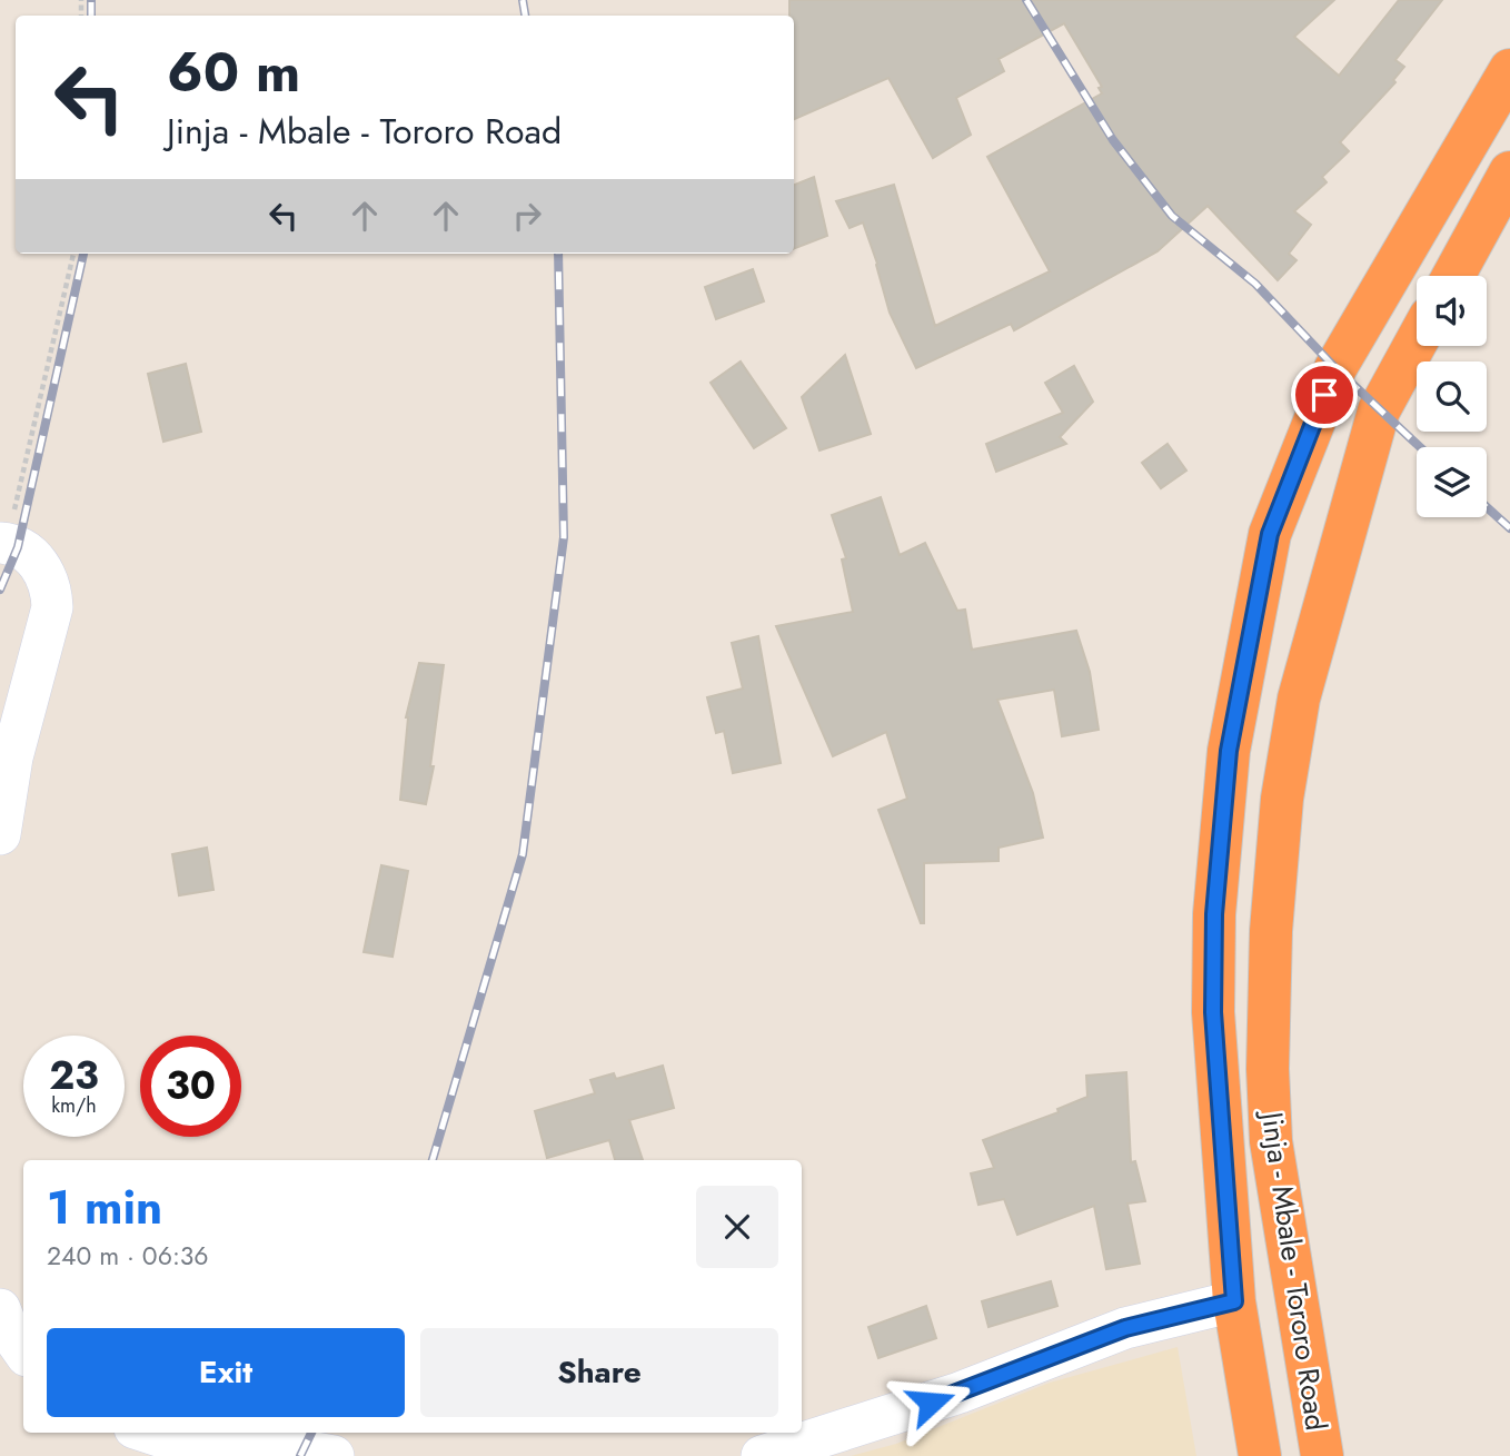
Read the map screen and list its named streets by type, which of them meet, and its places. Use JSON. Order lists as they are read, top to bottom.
{
  "streets": {
    "highway": ["Jinja - Mbale - Tororo Road"]
  },
  "page": {
    "turn": ["60 m", "Jinja - Mbale - Tororo Road"],
    "speed": "23 km/h",
    "limit": "30",
    "heading": ["1 min", "240 m · 06:36"],
    "buttons": ["Exit", "Share"]
  }
}
